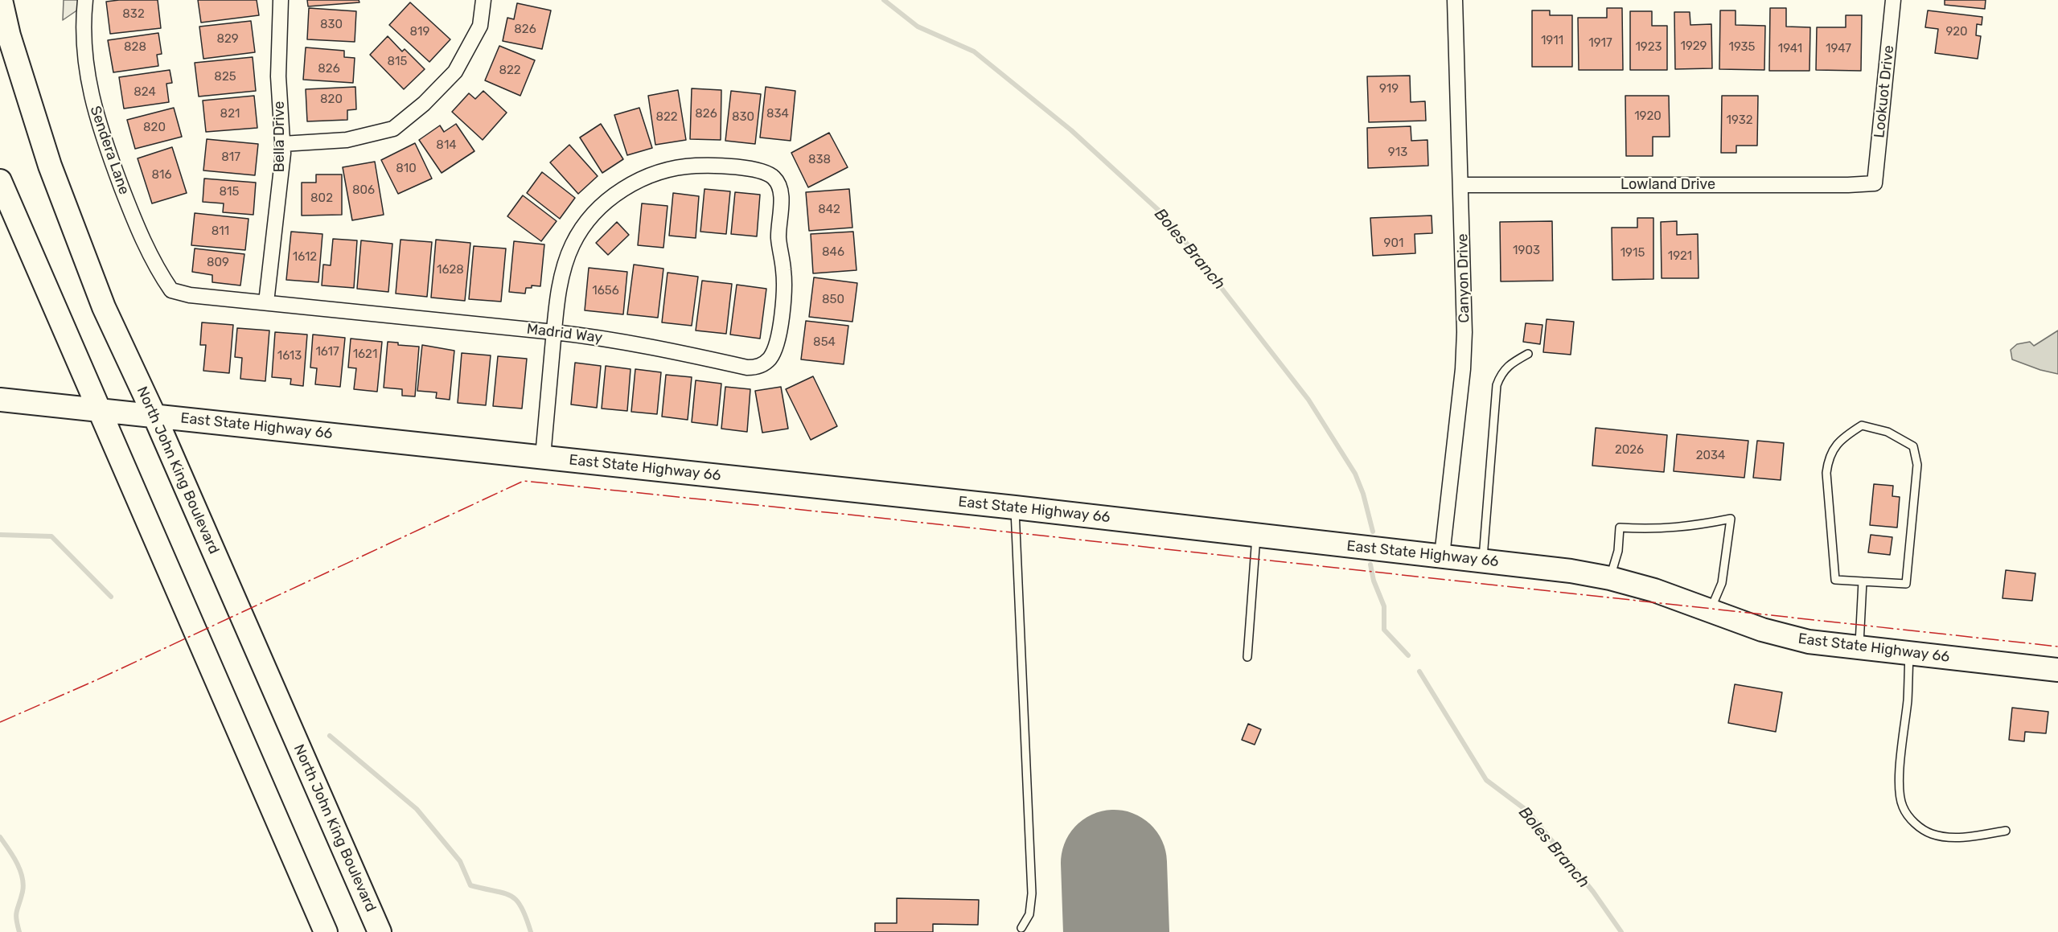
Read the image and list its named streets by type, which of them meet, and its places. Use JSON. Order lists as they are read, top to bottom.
{
  "streets": {
    "main road": ["East State Highway 66", "North John King Boulevard"],
    "street": [
      "Lookuot Drive",
      "Bella Drive",
      "Sendera Lane",
      "Lowland Drive",
      "Canyon Drive",
      "Madrid Way"
    ]
  },
  "crossings": [
    ["Lookuot Drive", "Lowland Drive"],
    ["Bella Drive", "Madrid Way"],
    ["Sendera Lane", "Madrid Way"],
    ["Lowland Drive", "Canyon Drive"],
    ["Canyon Drive", "East State Highway 66"],
    ["East State Highway 66", "North John King Boulevard"]
  ],
  "water": ["Boles Branch"],
  "house_numbers": [
    "832",
    "830",
    "826",
    "819",
    "920",
    "829",
    "1911",
    "1917",
    "1929",
    "828",
    "1923",
    "1935",
    "1941",
    "1947",
    "815",
    "826",
    "822",
    "825",
    "919",
    "824",
    "820",
    "821",
    "826",
    "834",
    "1920",
    "822",
    "830",
    "1932",
    "820",
    "814",
    "913",
    "817",
    "838",
    "810",
    "816",
    "806",
    "815",
    "802",
    "842",
    "811",
    "901",
    "1903",
    "846",
    "1915",
    "1921",
    "1612",
    "809",
    "1628",
    "1656",
    "850",
    "854",
    "1617",
    "1621",
    "1613",
    "2026",
    "2034"
  ]
}
